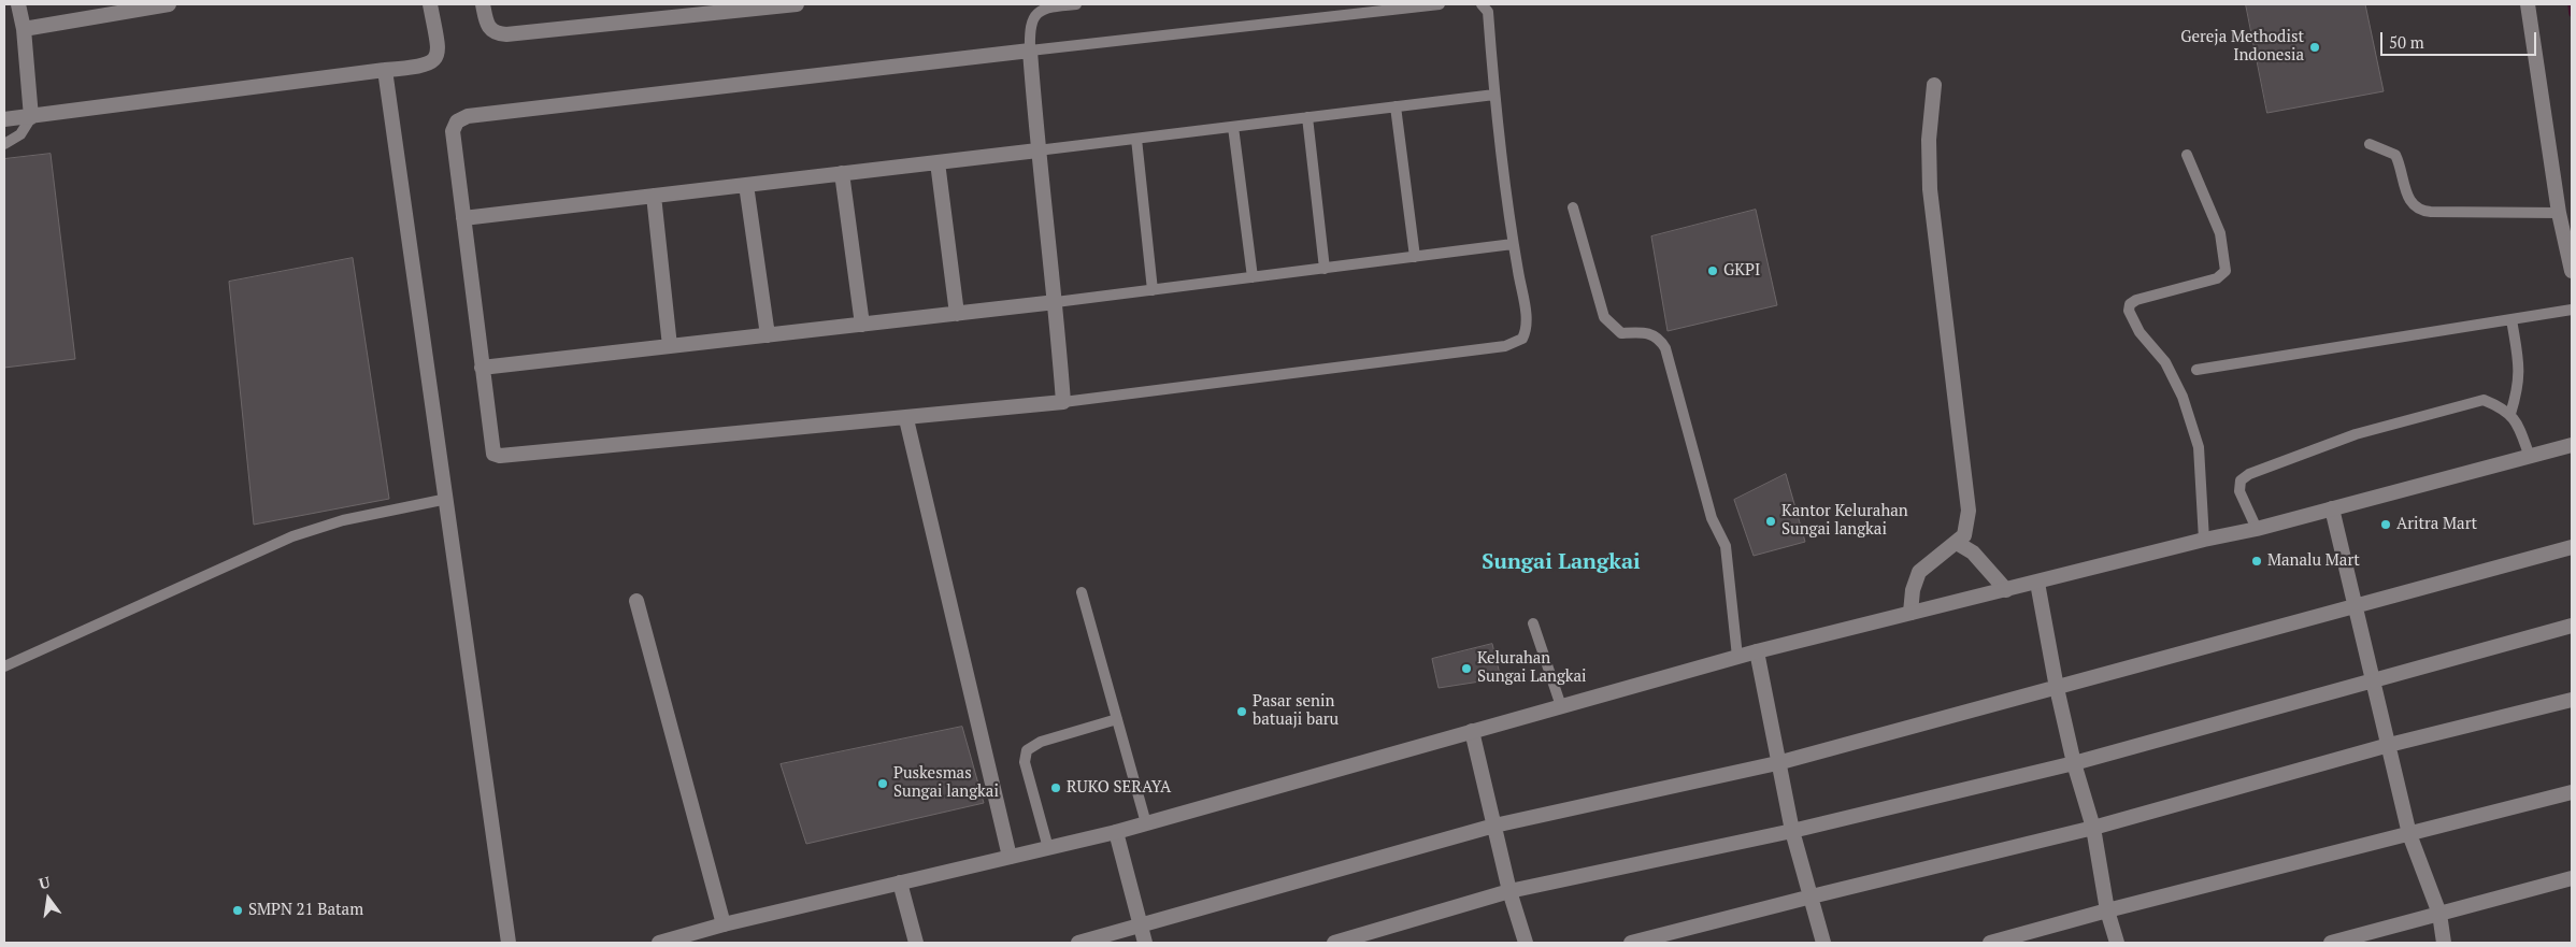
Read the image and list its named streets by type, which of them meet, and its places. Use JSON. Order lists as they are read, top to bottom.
{
  "districts": ["Sungai Langkai"],
  "places": [
    "Gereja Methodist Indonesia",
    "GKPI",
    "Kantor Kelurahan Sungai langkai",
    "Aritra Mart",
    "Manalu Mart",
    "Kelurahan Sungai Langkai",
    "Pasar senin batuaji baru",
    "Puskesmas Sungai langkai",
    "RUKO SERAYA",
    "SMPN 21 Batam"
  ],
  "scale_bar": "50 m",
  "north": "top"
}
